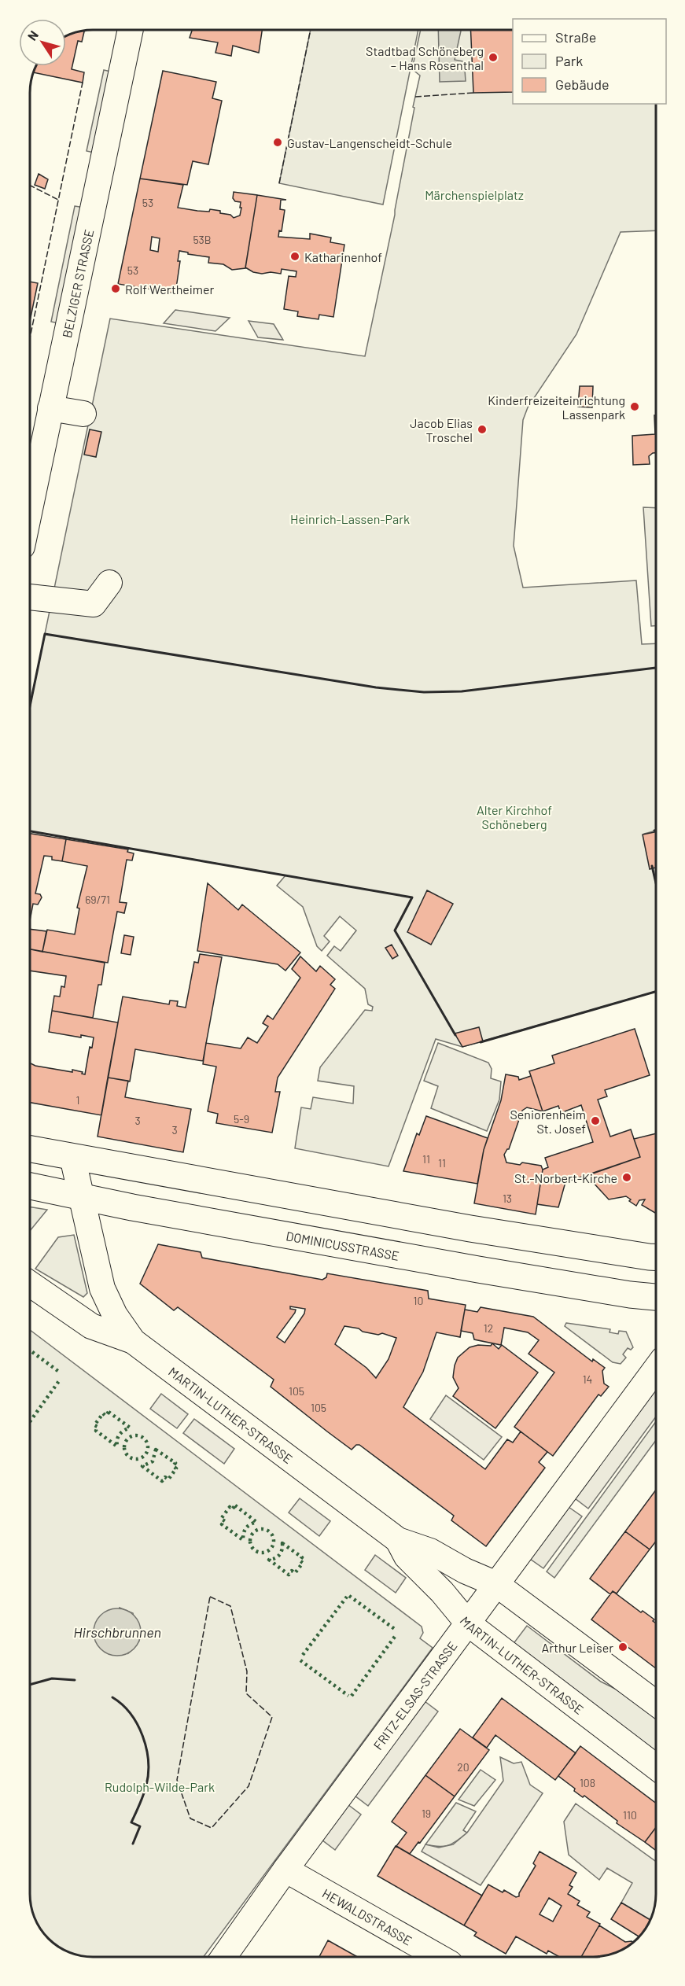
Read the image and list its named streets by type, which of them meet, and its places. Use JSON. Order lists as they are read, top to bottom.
{
  "streets": {
    "main road": ["DOMINICUSSTRASSE"],
    "street": [
      "BELZIGER STRASSE",
      "MARTIN-LUTHER-STRASSE",
      "FRITZ-ELSAS-STRASSE",
      "HEWALDSTRASSE"
    ]
  },
  "crossings": [
    ["DOMINICUSSTRASSE", "MARTIN-LUTHER-STRASSE"],
    ["MARTIN-LUTHER-STRASSE", "FRITZ-ELSAS-STRASSE"],
    ["FRITZ-ELSAS-STRASSE", "HEWALDSTRASSE"]
  ],
  "water": ["Hirschbrunnen"],
  "parks": [
    "Märchenspielplatz",
    "Heinrich-Lassen-Park",
    "Alter Kirchhof Schöneberg",
    "Rudolph-Wilde-Park"
  ],
  "places": [
    "Stadtbad Schöneberg – Hans Rosenthal",
    "Gustav-Langenscheidt-Schule",
    "Katharinenhof",
    "Rolf Wertheimer",
    "Kinderfreizeiteinrichtung Lassenpark",
    "Jacob Elias Troschel",
    "Seniorenheim St. Josef",
    "St.-Norbert-Kirche",
    "Arthur Leiser"
  ],
  "house_numbers": [
    "53",
    "53B",
    "53",
    "69/71",
    "1",
    "5-9",
    "3",
    "3",
    "11",
    "11",
    "13",
    "10",
    "12",
    "14",
    "105",
    "105",
    "20",
    "108",
    "19",
    "110"
  ],
  "legend": ["Straße", "Park", "Gebäude"],
  "north": "top left"
}
